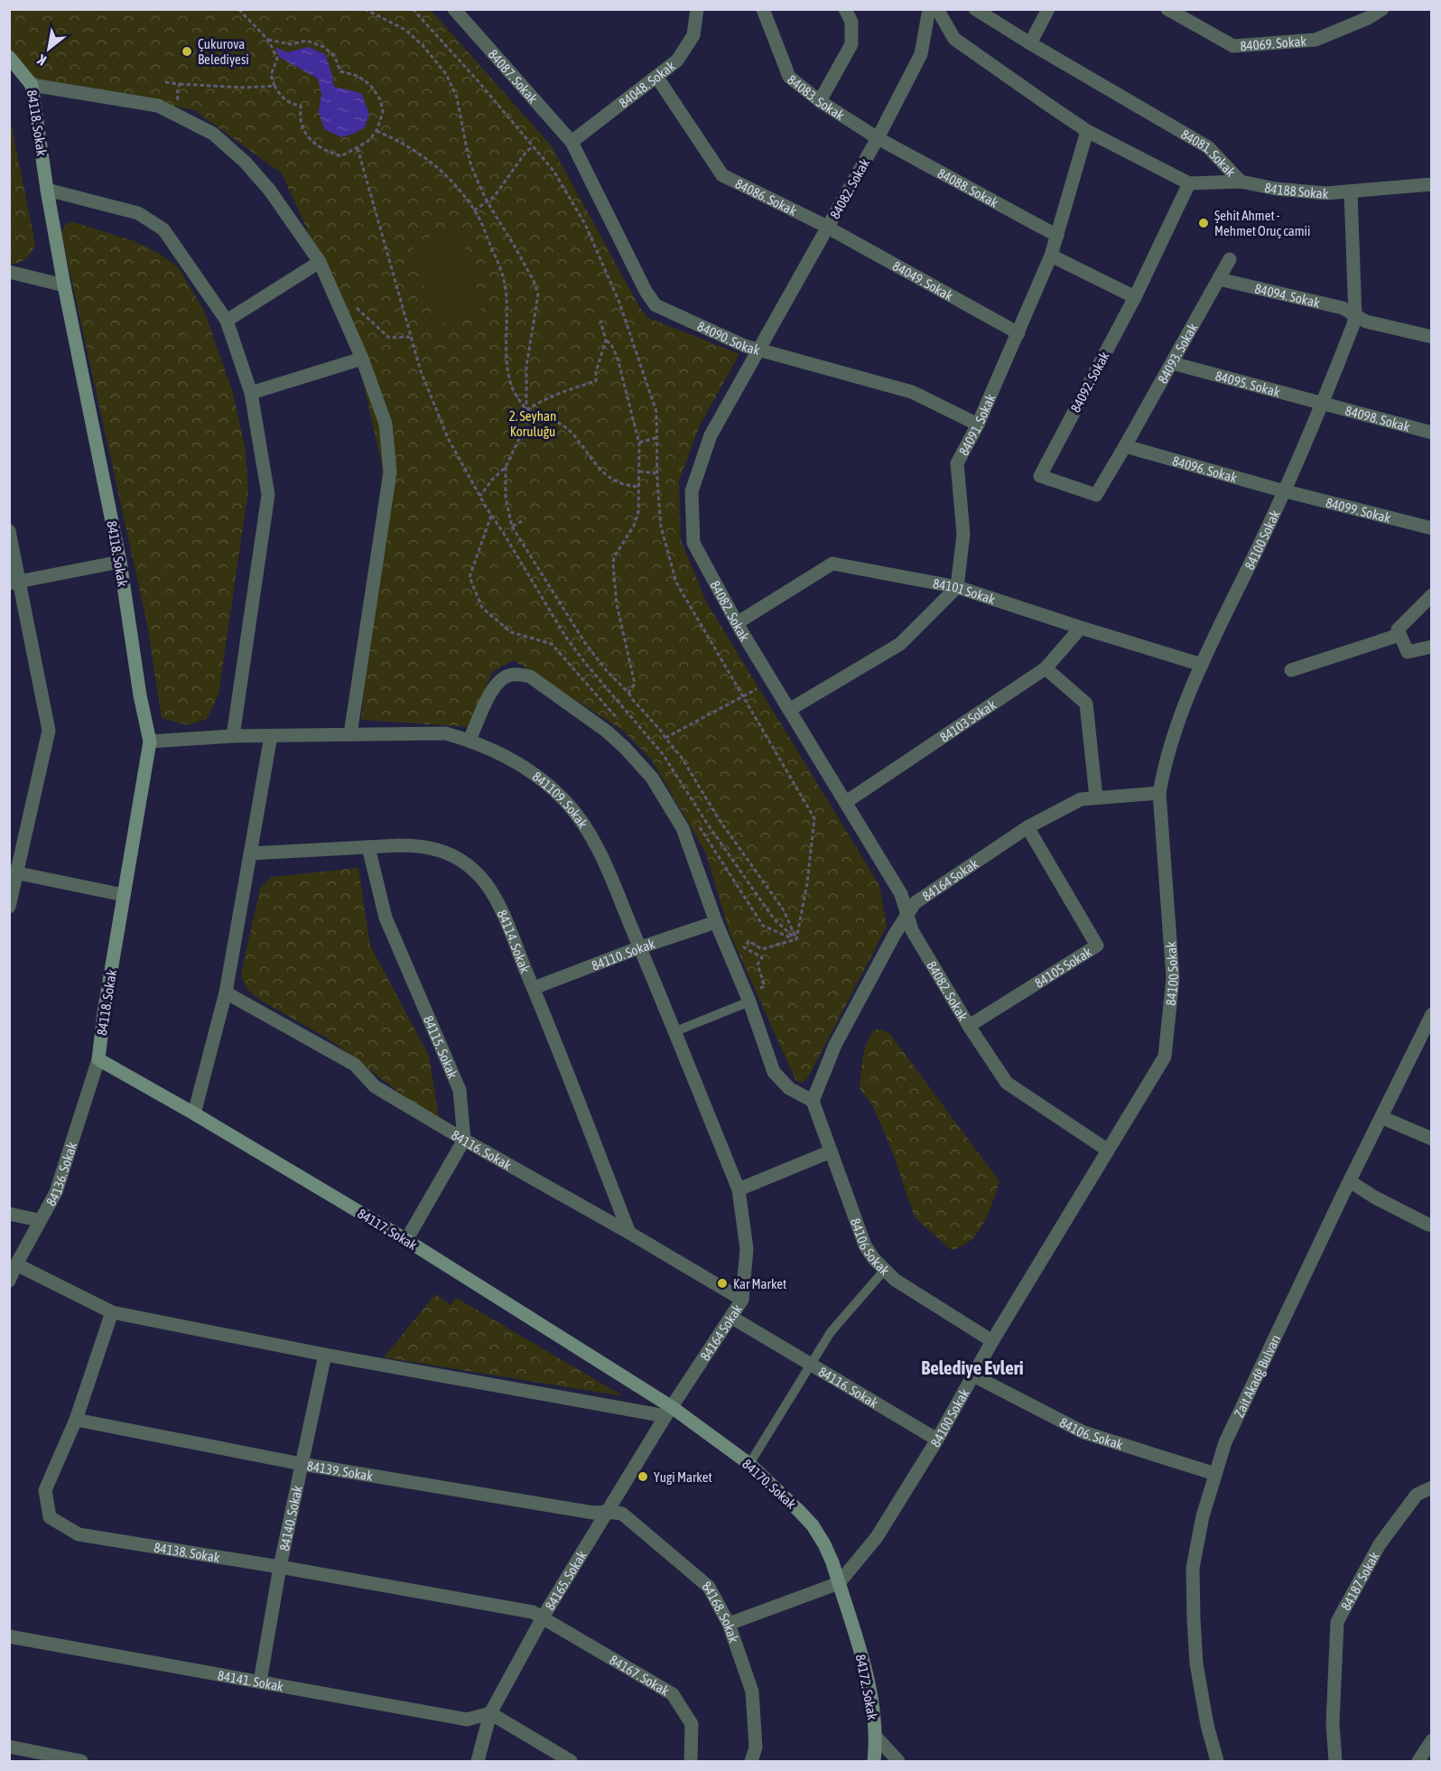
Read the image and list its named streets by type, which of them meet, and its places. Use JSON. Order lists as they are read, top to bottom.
{
  "streets": {
    "main road": [
      "84118. Sokak",
      "84117. Sokak",
      "84170. Sokak",
      "84172. Sokak"
    ],
    "street": [
      "84069. Sokak",
      "84087. Sokak",
      "84048. Sokak",
      "84083. Sokak",
      "84081. Sokak",
      "84088. Sokak",
      "84082. Sokak",
      "84188 Sokak",
      "84086. Sokak",
      "84049. Sokak",
      "84094. Sokak",
      "84090. Sokak",
      "84093. Sokak",
      "84092. Sokak",
      "84095. Sokak",
      "84098. Sokak",
      "84091. Sokak",
      "84096. Sokak",
      "84099. Sokak",
      "84100 Sokak",
      "84101 Sokak",
      "84103 Sokak",
      "841109. Sokak",
      "84164 Sokak",
      "84114. Sokak",
      "84110. Sokak",
      "84105 Sokak",
      "84115. Sokak",
      "84116. Sokak",
      "84136. Sokak",
      "84106 Sokak",
      "Zait Akadğ Bulvarı",
      "84106. Sokak",
      "84139. Sokak",
      "84140. Sokak",
      "84138. Sokak",
      "84165. Sokak",
      "84187 Sokak",
      "84168. Sokak",
      "84167. Sokak",
      "84141. Sokak"
    ]
  },
  "crossings": [
    ["84087. Sokak", "84048. Sokak"],
    ["84087. Sokak", "84090. Sokak"],
    ["84048. Sokak", "84086. Sokak"],
    ["84048. Sokak", "84090. Sokak"],
    ["84083. Sokak", "84088. Sokak"],
    ["84083. Sokak", "84082. Sokak"],
    ["84118. Sokak", "841109. Sokak"],
    ["84118. Sokak", "84136. Sokak"],
    ["84118. Sokak", "84117. Sokak"],
    ["84081. Sokak", "84188 Sokak"],
    ["84081. Sokak", "84092. Sokak"],
    ["84081. Sokak", "84091. Sokak"],
    ["84088. Sokak", "84082. Sokak"],
    ["84088. Sokak", "84091. Sokak"],
    ["84082. Sokak", "84086. Sokak"],
    ["84082. Sokak", "84049. Sokak"],
    ["84082. Sokak", "84090. Sokak"],
    ["84082. Sokak", "84100 Sokak"],
    ["84082. Sokak", "84101 Sokak"],
    ["84082. Sokak", "84103 Sokak"],
    ["84082. Sokak", "84164 Sokak"],
    ["84082. Sokak", "84105 Sokak"],
    ["84188 Sokak", "84100 Sokak"],
    ["84086. Sokak", "84049. Sokak"],
    ["84049. Sokak", "84091. Sokak"],
    ["84094. Sokak", "84093. Sokak"],
    ["84094. Sokak", "84100 Sokak"],
    ["84090. Sokak", "84091. Sokak"],
    ["84093. Sokak", "84092. Sokak"],
    ["84093. Sokak", "84095. Sokak"],
    ["84093. Sokak", "84096. Sokak"],
    ["84092. Sokak", "84096. Sokak"],
    ["84095. Sokak", "84098. Sokak"],
    ["84095. Sokak", "84100 Sokak"],
    ["84098. Sokak", "84100 Sokak"],
    ["84091. Sokak", "84101 Sokak"],
    ["84096. Sokak", "84099. Sokak"],
    ["84096. Sokak", "84100 Sokak"],
    ["84099. Sokak", "84100 Sokak"],
    ["84100 Sokak", "84101 Sokak"],
    ["84100 Sokak", "84164 Sokak"],
    ["84100 Sokak", "84116. Sokak"],
    ["84100 Sokak", "84106 Sokak"],
    ["84100 Sokak", "84106. Sokak"],
    ["84100 Sokak", "84170. Sokak"],
    ["84100 Sokak", "84172. Sokak"],
    ["84101 Sokak", "84103 Sokak"],
    ["841109. Sokak", "84164 Sokak"],
    ["841109. Sokak", "84110. Sokak"],
    ["84164 Sokak", "84105 Sokak"],
    ["84164 Sokak", "84116. Sokak"],
    ["84164 Sokak", "84117. Sokak"],
    ["84164 Sokak", "84106 Sokak"],
    ["84164 Sokak", "84170. Sokak"],
    ["84164 Sokak", "84165. Sokak"],
    ["84114. Sokak", "84110. Sokak"],
    ["84114. Sokak", "84115. Sokak"],
    ["84114. Sokak", "84116. Sokak"],
    ["84115. Sokak", "84116. Sokak"],
    ["84136. Sokak", "84117. Sokak"],
    ["84117. Sokak", "84170. Sokak"],
    ["84117. Sokak", "84165. Sokak"],
    ["Zait Akadğ Bulvarı", "84106. Sokak"],
    ["84139. Sokak", "84140. Sokak"],
    ["84139. Sokak", "84138. Sokak"],
    ["84139. Sokak", "84165. Sokak"],
    ["84139. Sokak", "84168. Sokak"],
    ["84170. Sokak", "84165. Sokak"],
    ["84170. Sokak", "84172. Sokak"],
    ["84140. Sokak", "84138. Sokak"],
    ["84140. Sokak", "84141. Sokak"],
    ["84138. Sokak", "84165. Sokak"],
    ["84138. Sokak", "84167. Sokak"],
    ["84165. Sokak", "84168. Sokak"],
    ["84165. Sokak", "84167. Sokak"],
    ["84165. Sokak", "84141. Sokak"]
  ],
  "districts": ["Belediye Evleri"],
  "parks": ["2. Seyhan Koruluğu"],
  "places": [
    "Çukurova Belediyesi",
    "Şehit Ahmet - Mehmet Oruç camii",
    "Kar Market",
    "Yugi Market"
  ],
  "north": "bottom left"
}
